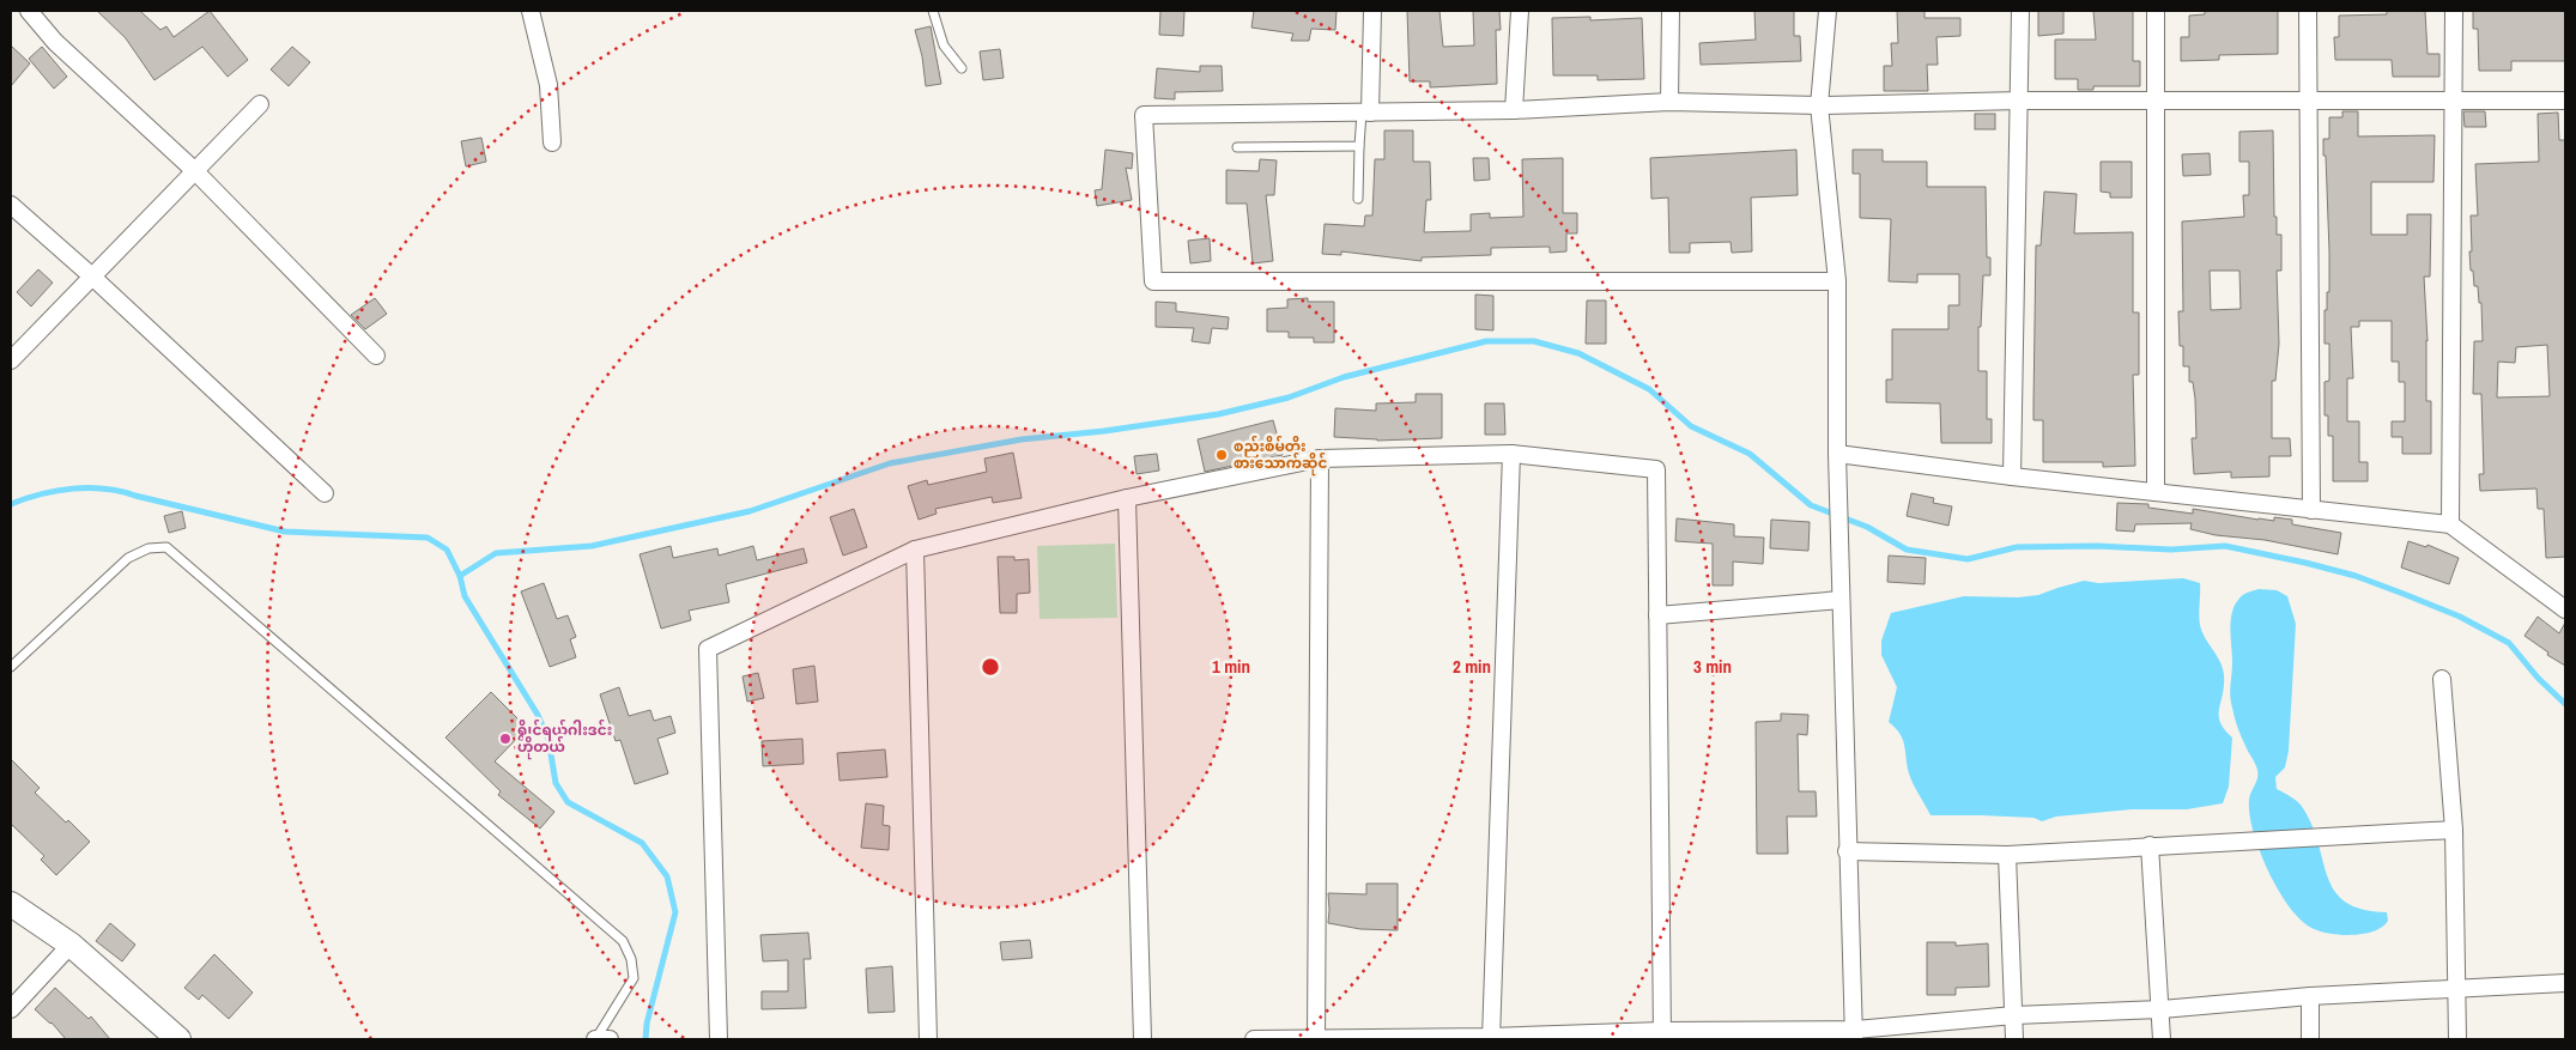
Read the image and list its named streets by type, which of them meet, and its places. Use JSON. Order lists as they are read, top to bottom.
{
  "places": ["စည်းစိမ်တိုး စားသောက်ဆိုင်", "ရွိုင်ရယ်ဂါးဒင်း ဟိုတယ်"],
  "rings": ["1 min", "2 min", "3 min"]
}
